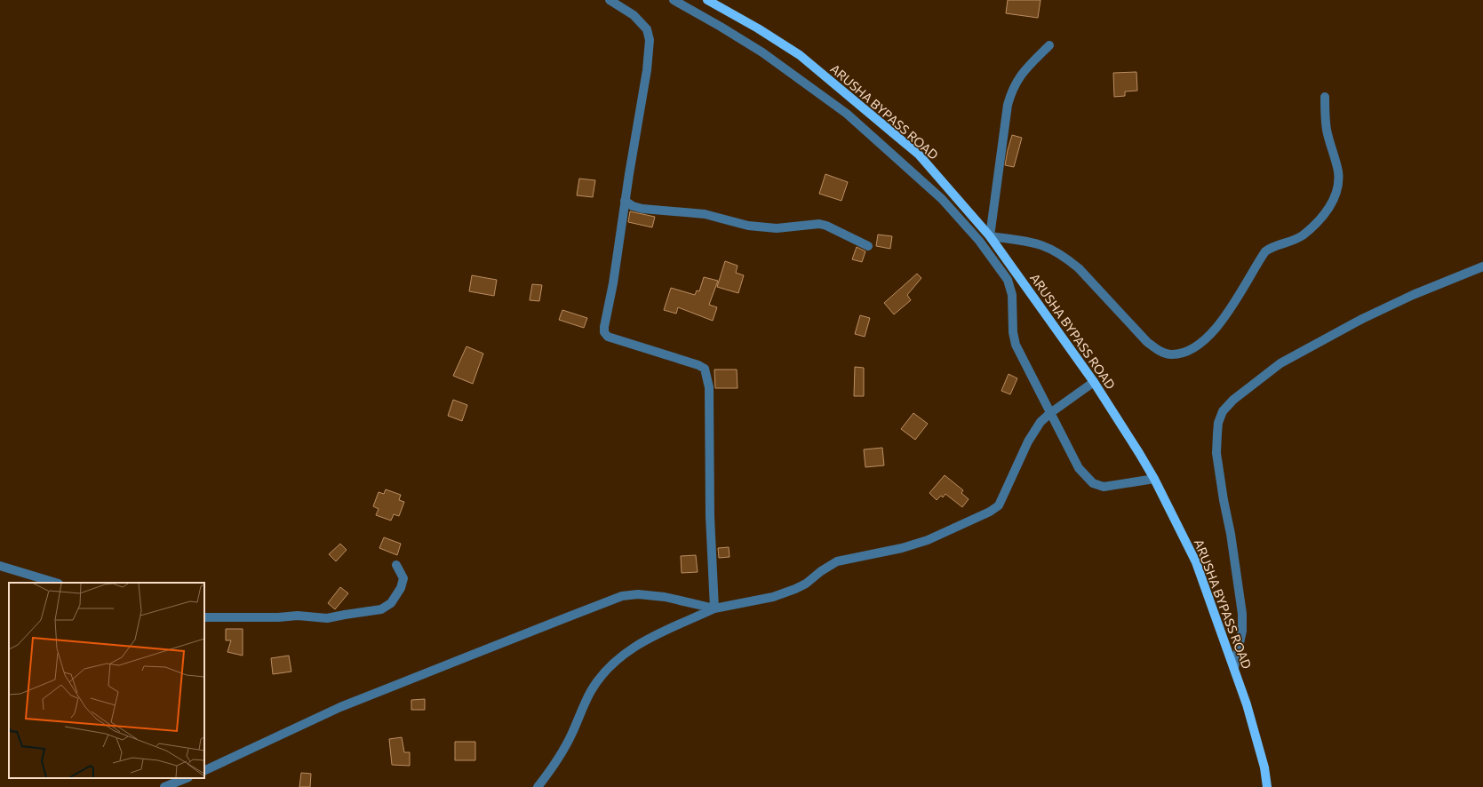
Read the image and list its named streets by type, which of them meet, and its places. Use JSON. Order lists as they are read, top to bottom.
{
  "streets": {
    "main road": ["ARUSHA BYPASS ROAD"]
  }
}
